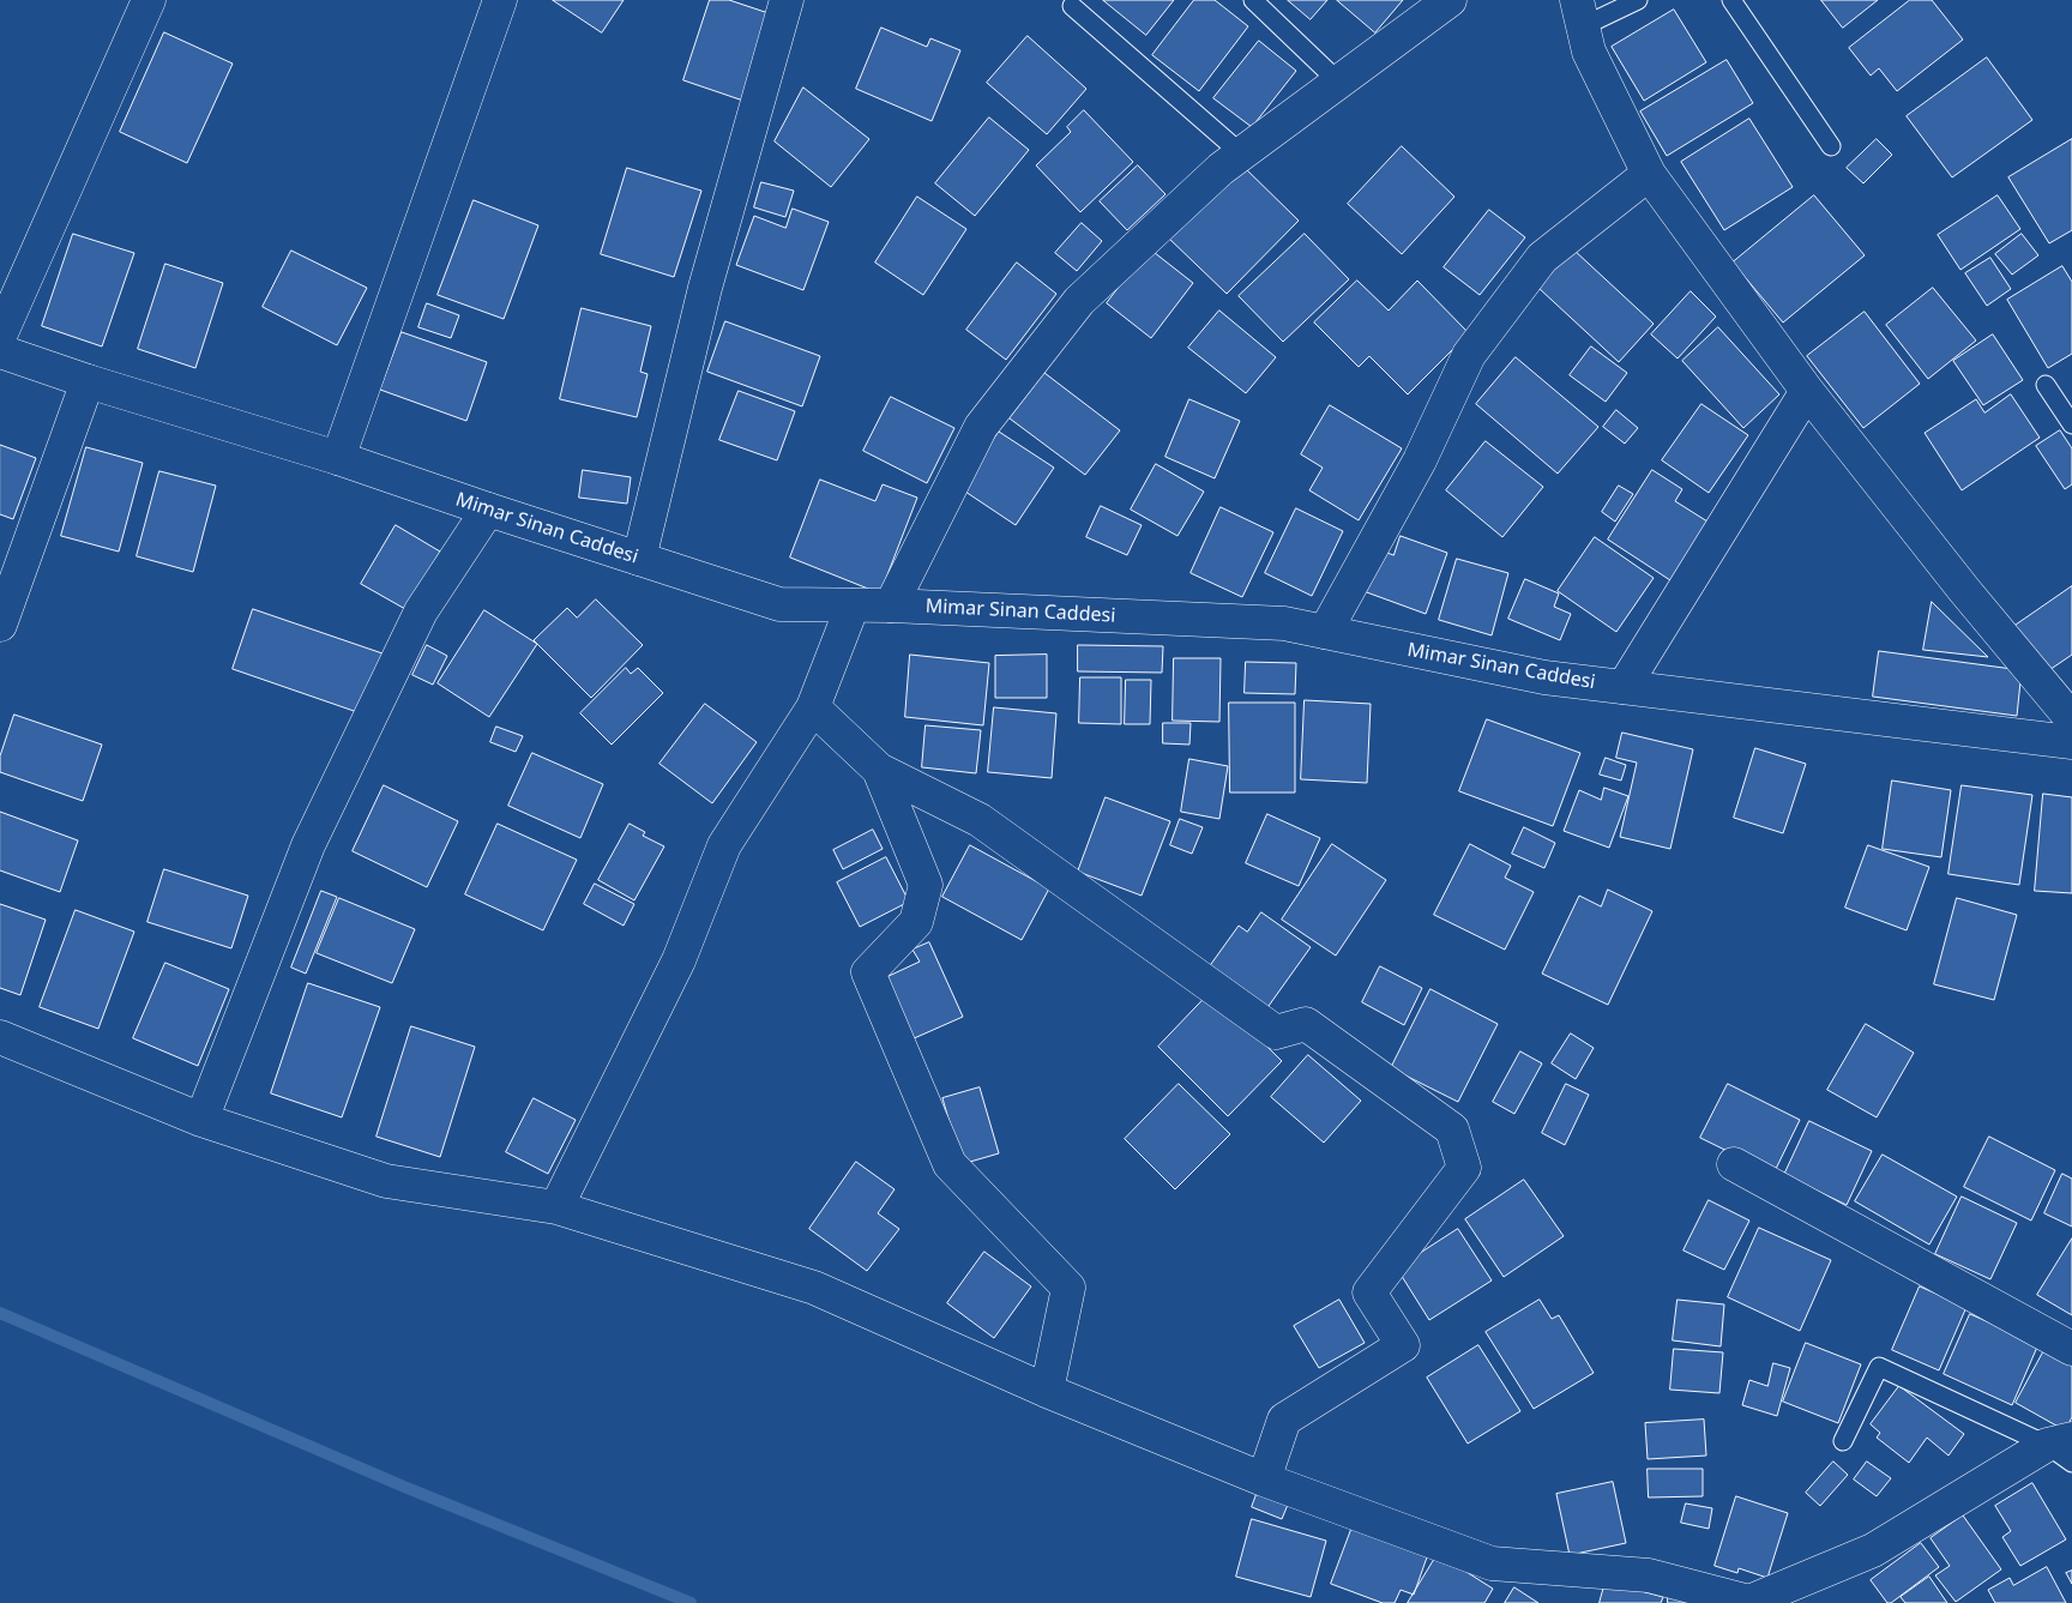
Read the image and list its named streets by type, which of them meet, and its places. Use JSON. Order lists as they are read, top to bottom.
{
  "streets": {
    "street": ["Mimar Sinan Caddesi"]
  }
}
